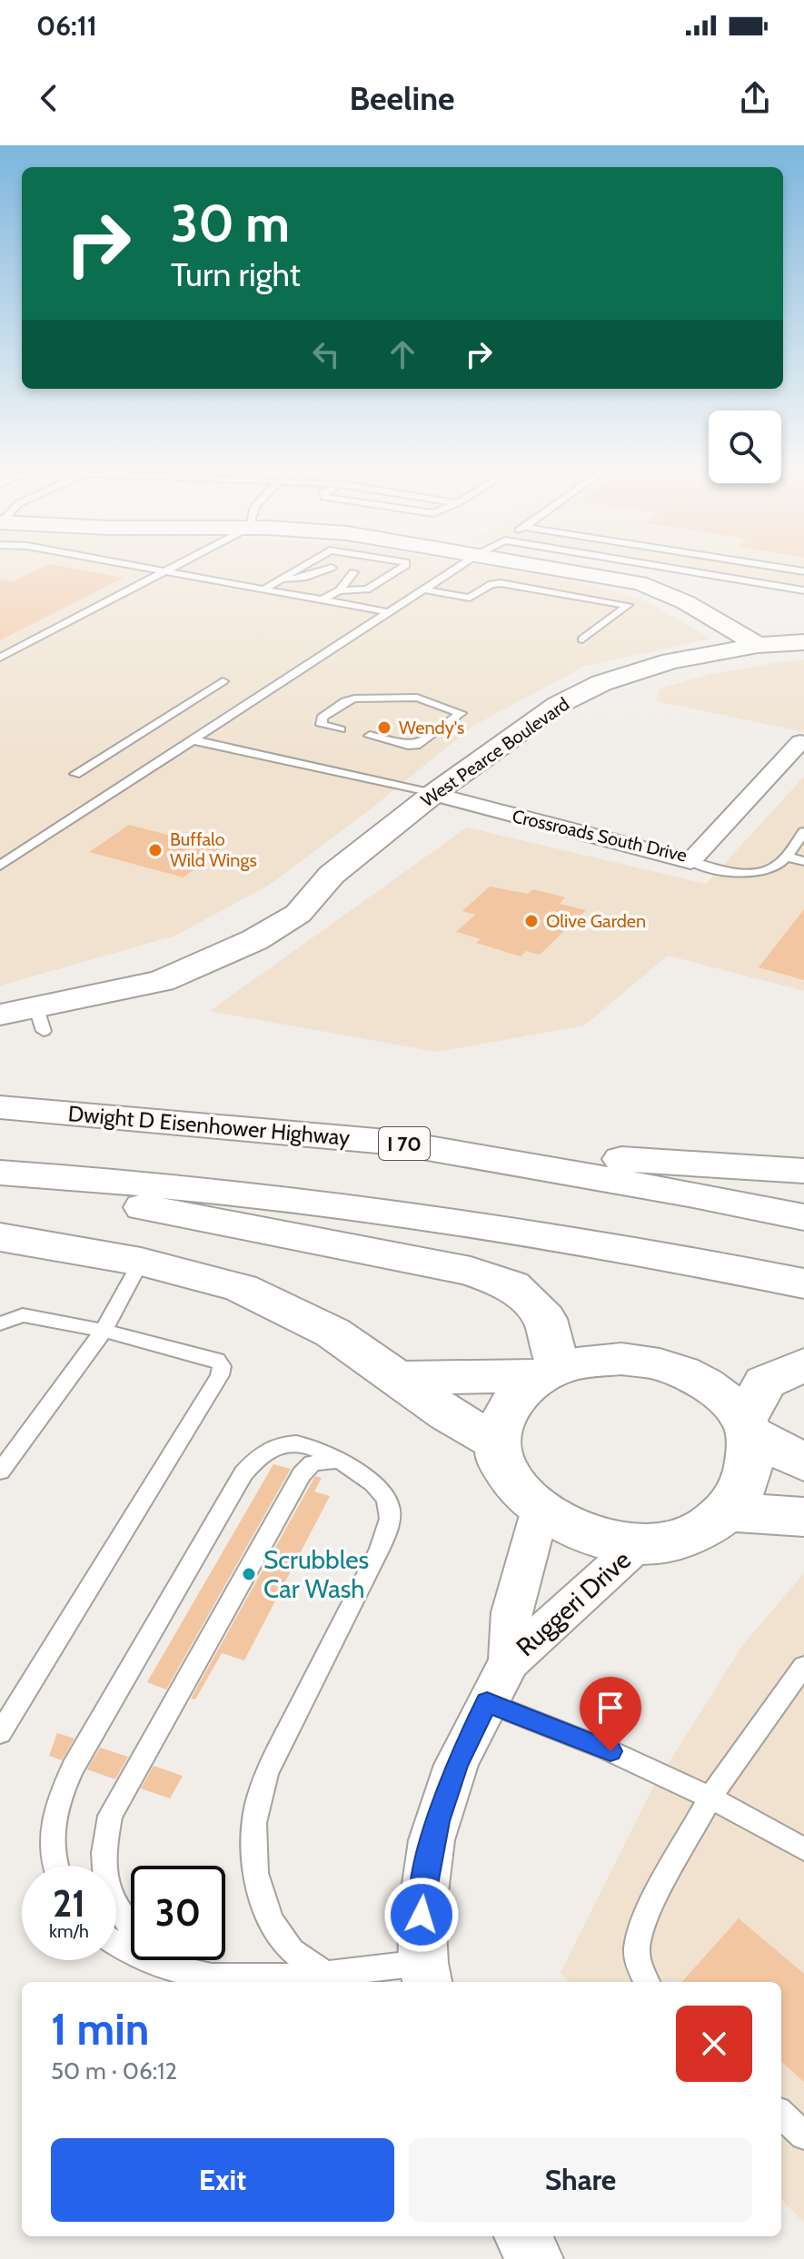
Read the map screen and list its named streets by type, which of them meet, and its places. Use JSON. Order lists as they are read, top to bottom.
{
  "streets": {
    "main road": ["West Pearce Boulevard", "Dwight D Eisenhower Highway", "I 70"],
    "street": ["Crossroads South Drive", "Ruggeri Drive"]
  },
  "crossings": [
    ["West Pearce Boulevard", "Crossroads South Drive"]
  ],
  "places": [
    "Wendy's",
    "Buffalo Wild Wings",
    "Olive Garden",
    "Scrubbles Car Wash"
  ],
  "page": {
    "status": "06:11",
    "header": "Beeline",
    "turn": ["30 m", "Turn right"],
    "speed": "21 km/h",
    "limit": "30",
    "heading": ["1 min", "50 m · 06:12"],
    "buttons": ["Exit", "Share"]
  }
}
